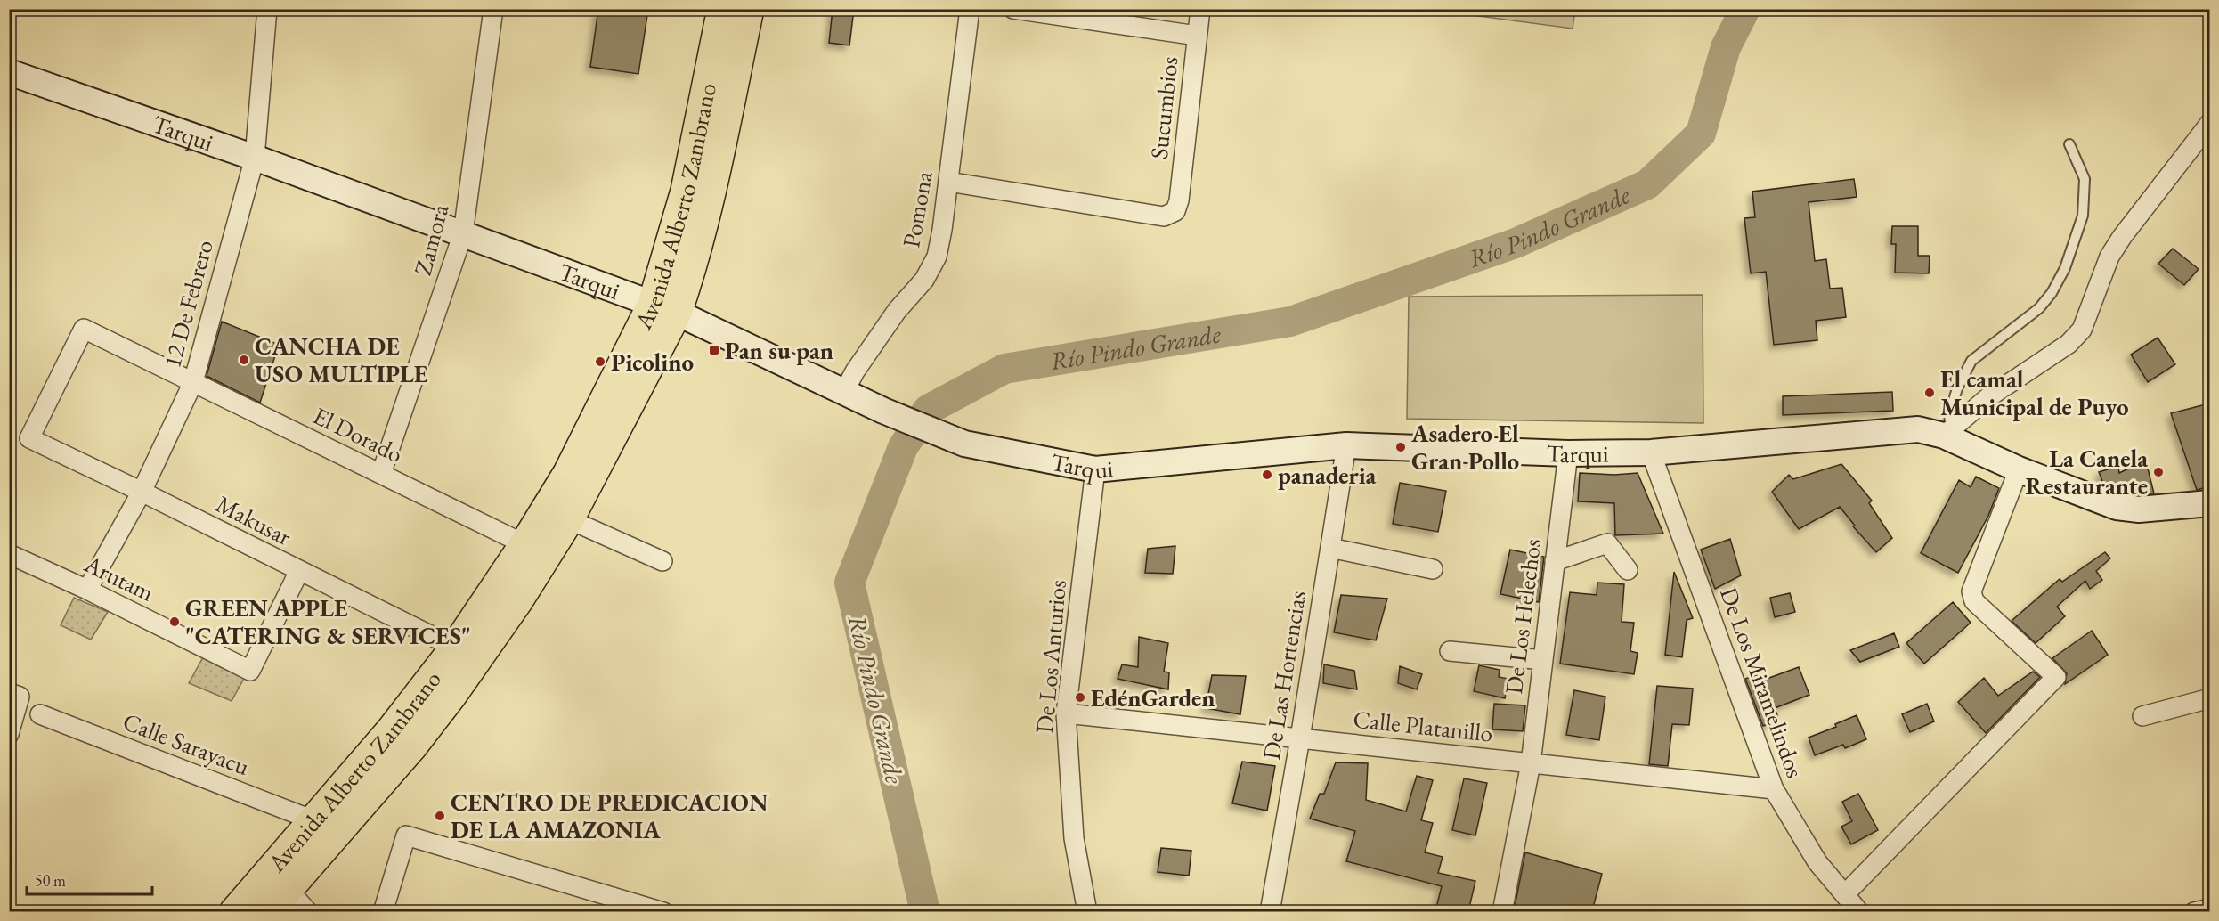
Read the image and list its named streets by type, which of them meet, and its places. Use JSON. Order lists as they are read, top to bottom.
{
  "streets": {
    "highway": ["Avenida Alberto Zambrano"],
    "street": [
      "Sucumbios",
      "Tarqui",
      "Pomona",
      "Zamora",
      "12 De Febrero",
      "El Dorado",
      "Makusar",
      "Arutam",
      "De Los Helechos",
      "De Los Anturios",
      "De Las Hortencias",
      "De Los Miramelindos",
      "Calle Platanillo",
      "Calle Sarayacu"
    ]
  },
  "crossings": [
    ["Sucumbios", "Pomona"],
    ["Tarqui", "Avenida Alberto Zambrano"],
    ["Tarqui", "Pomona"],
    ["Tarqui", "Zamora"],
    ["Tarqui", "12 De Febrero"],
    ["Tarqui", "De Los Helechos"],
    ["Tarqui", "De Los Anturios"],
    ["Tarqui", "De Las Hortencias"],
    ["Tarqui", "De Los Miramelindos"],
    ["Avenida Alberto Zambrano", "El Dorado"],
    ["Avenida Alberto Zambrano", "Makusar"],
    ["Avenida Alberto Zambrano", "Calle Sarayacu"],
    ["Zamora", "El Dorado"],
    ["12 De Febrero", "El Dorado"],
    ["12 De Febrero", "Makusar"],
    ["12 De Febrero", "Arutam"],
    ["El Dorado", "Makusar"],
    ["Makusar", "Arutam"],
    ["De Los Helechos", "Calle Platanillo"],
    ["De Los Anturios", "Calle Platanillo"],
    ["De Las Hortencias", "Calle Platanillo"],
    ["De Los Miramelindos", "Calle Platanillo"]
  ],
  "water": ["Río Pindo Grande"],
  "places": {
    "transit": ["Pan su pan"],
    "other": [
      "CANCHA DE USO MULTIPLE",
      "Picolino",
      "El camal Municipal de Puyo",
      "Asadero El Gran Pollo",
      "La Canela Restaurante",
      "panaderia",
      "GREEN APPLE \"CATERING & SERVICES\"",
      "EdénGarden",
      "CENTRO DE PREDICACION DE LA AMAZONIA"
    ]
  },
  "scale_bar": "50 m"
}
